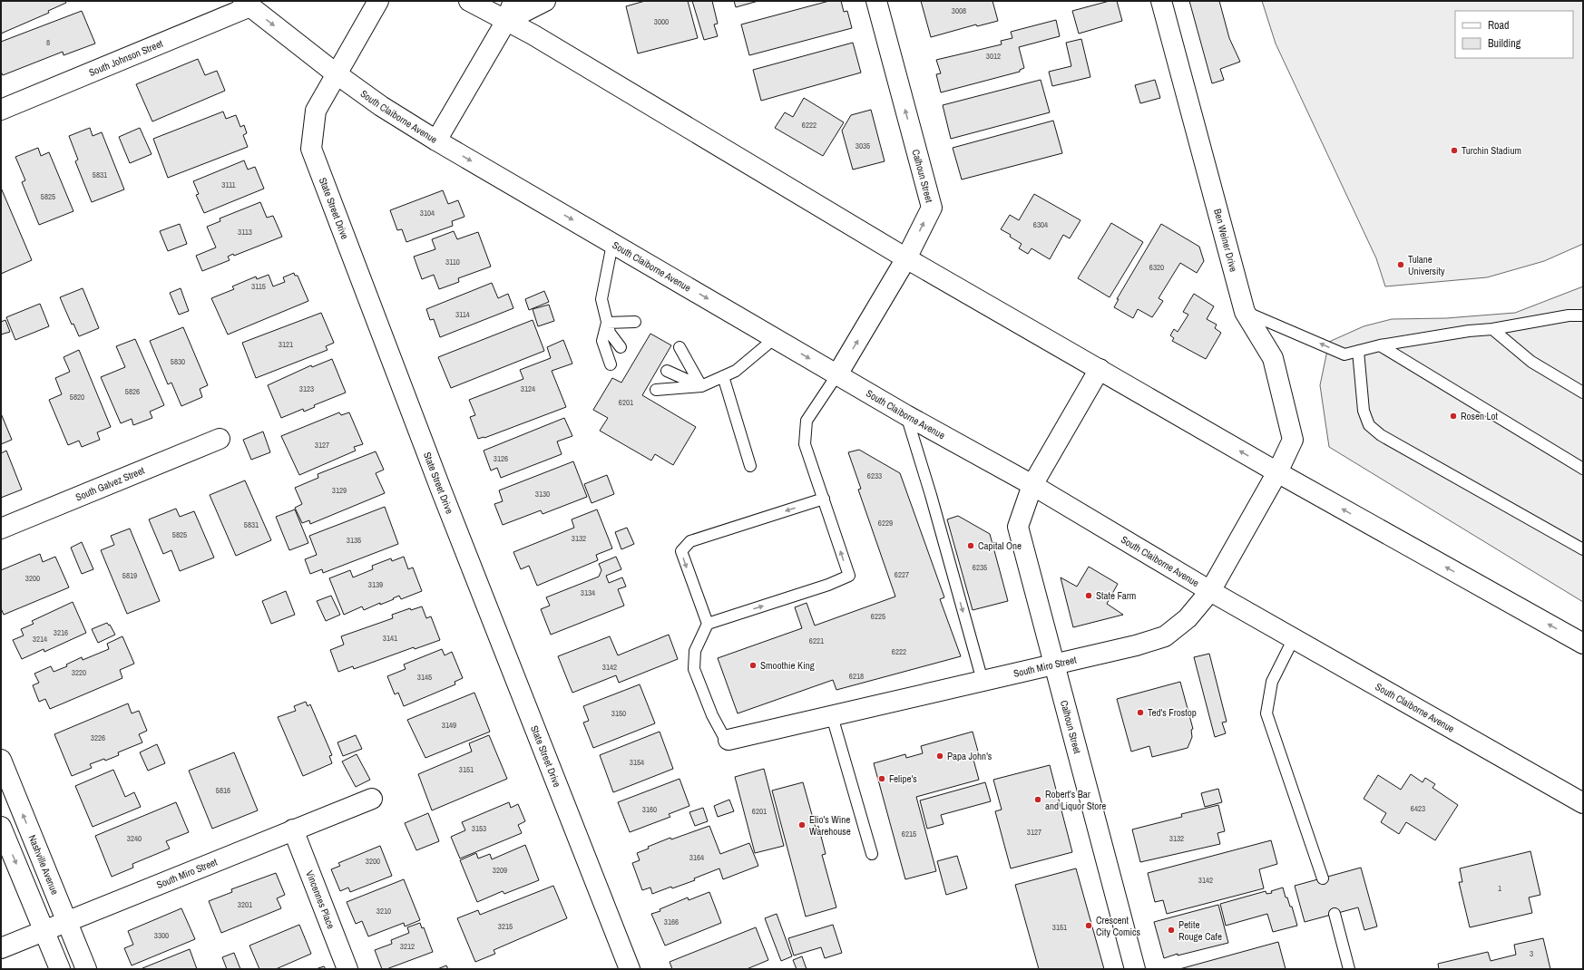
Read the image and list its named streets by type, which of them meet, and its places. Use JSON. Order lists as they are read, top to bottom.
{
  "streets": {
    "street": [
      "South Johnson Street",
      "South Claiborne Avenue",
      "Calhoun Street",
      "State Street Drive",
      "Ben Weiner Drive",
      "South Galvez Street",
      "South Miro Street",
      "Nashville Avenue",
      "Vincennes Place"
    ]
  },
  "crossings": [
    ["South Johnson Street", "South Claiborne Avenue"],
    ["South Claiborne Avenue", "Calhoun Street"],
    ["South Claiborne Avenue", "State Street Drive"],
    ["South Claiborne Avenue", "South Miro Street"],
    ["Calhoun Street", "South Miro Street"],
    ["Ben Weiner Drive", "South Miro Street"],
    ["South Miro Street", "Nashville Avenue"],
    ["South Miro Street", "Vincennes Place"]
  ],
  "one_way": ["Calhoun Street"],
  "places": [
    "Turchin Stadium",
    "Tulane University",
    "Rosen Lot",
    "Capital One",
    "State Farm",
    "Smoothie King",
    "Ted's Frostop",
    "Papa John's",
    "Felipe's",
    "Robert's Bar and Liquor Store",
    "Elio's Wine Warehouse",
    "Crescent City Comics",
    "Petite Rouge Cafe"
  ],
  "house_numbers": [
    "3008",
    "3000",
    "8",
    "3012",
    "6222",
    "3035",
    "5831",
    "3111",
    "5825",
    "3104",
    "6304",
    "3113",
    "3110",
    "6320",
    "3115",
    "3114",
    "3121",
    "5830",
    "3123",
    "3124",
    "5826",
    "5820",
    "6201",
    "3127",
    "3126",
    "6233",
    "3129",
    "3130",
    "6229",
    "5831",
    "5825",
    "3132",
    "3135",
    "6235",
    "6227",
    "5819",
    "3200",
    "3139",
    "3134",
    "6225",
    "3216",
    "3141",
    "3214",
    "6221",
    "6222",
    "3142",
    "3220",
    "6218",
    "3145",
    "3150",
    "3149",
    "3226",
    "3154",
    "3151",
    "5816",
    "6423",
    "3160",
    "6201",
    "3153",
    "3127",
    "6215",
    "3240",
    "3132",
    "3164",
    "3200",
    "3209",
    "3142",
    "1",
    "3201",
    "3210",
    "3166",
    "3215",
    "3151",
    "3300",
    "3212",
    "3"
  ],
  "legend": ["Road", "Building"]
}
